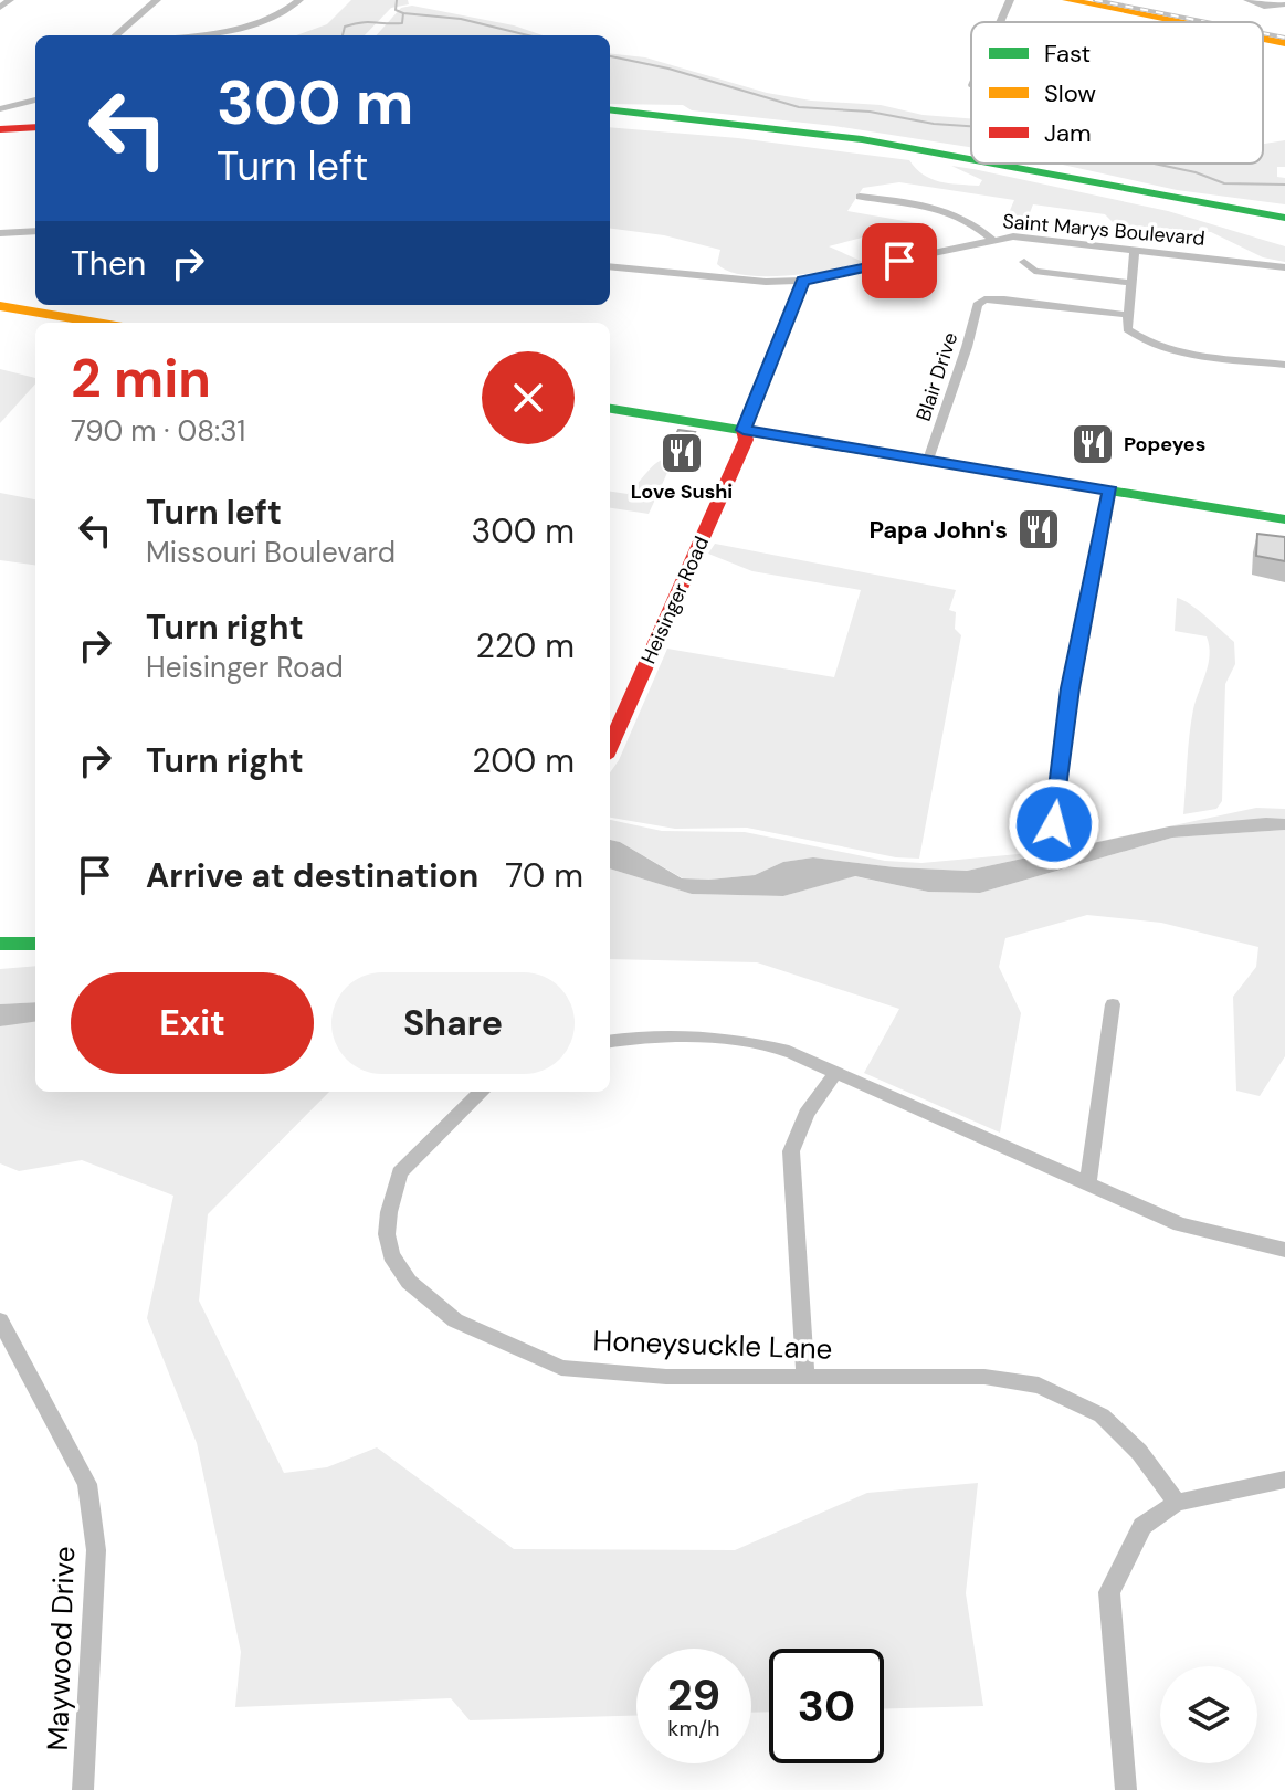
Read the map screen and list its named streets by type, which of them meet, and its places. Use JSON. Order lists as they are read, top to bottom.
{
  "streets": {
    "main road": ["Heisinger Road"],
    "street": [
      "Saint Marys Boulevard",
      "Blair Drive",
      "Honeysuckle Lane",
      "Maywood Drive"
    ]
  },
  "crossings": [
    ["Saint Marys Boulevard", "Heisinger Road"]
  ],
  "places": {
    "restaurant": ["Popeyes", "Love Sushi", "Papa John's"]
  },
  "legend": ["Fast", "Slow", "Jam"],
  "page": {
    "turn": ["300 m", "Turn left"],
    "then": "Then",
    "heading": ["2 min", "790 m · 08:31"],
    "list": [
      {
        "name": "Turn left",
        "note": "Missouri Boulevard",
        "value": "300 m"
      },
      {
        "name": "Turn right",
        "note": "Heisinger Road",
        "value": "220 m"
      },
      {
        "name": "Turn right",
        "value": "200 m"
      },
      {
        "name": "Arrive at destination",
        "value": "70 m"
      }
    ],
    "buttons": ["Exit", "Share"],
    "speed": "29 km/h",
    "limit": "30"
  }
}
